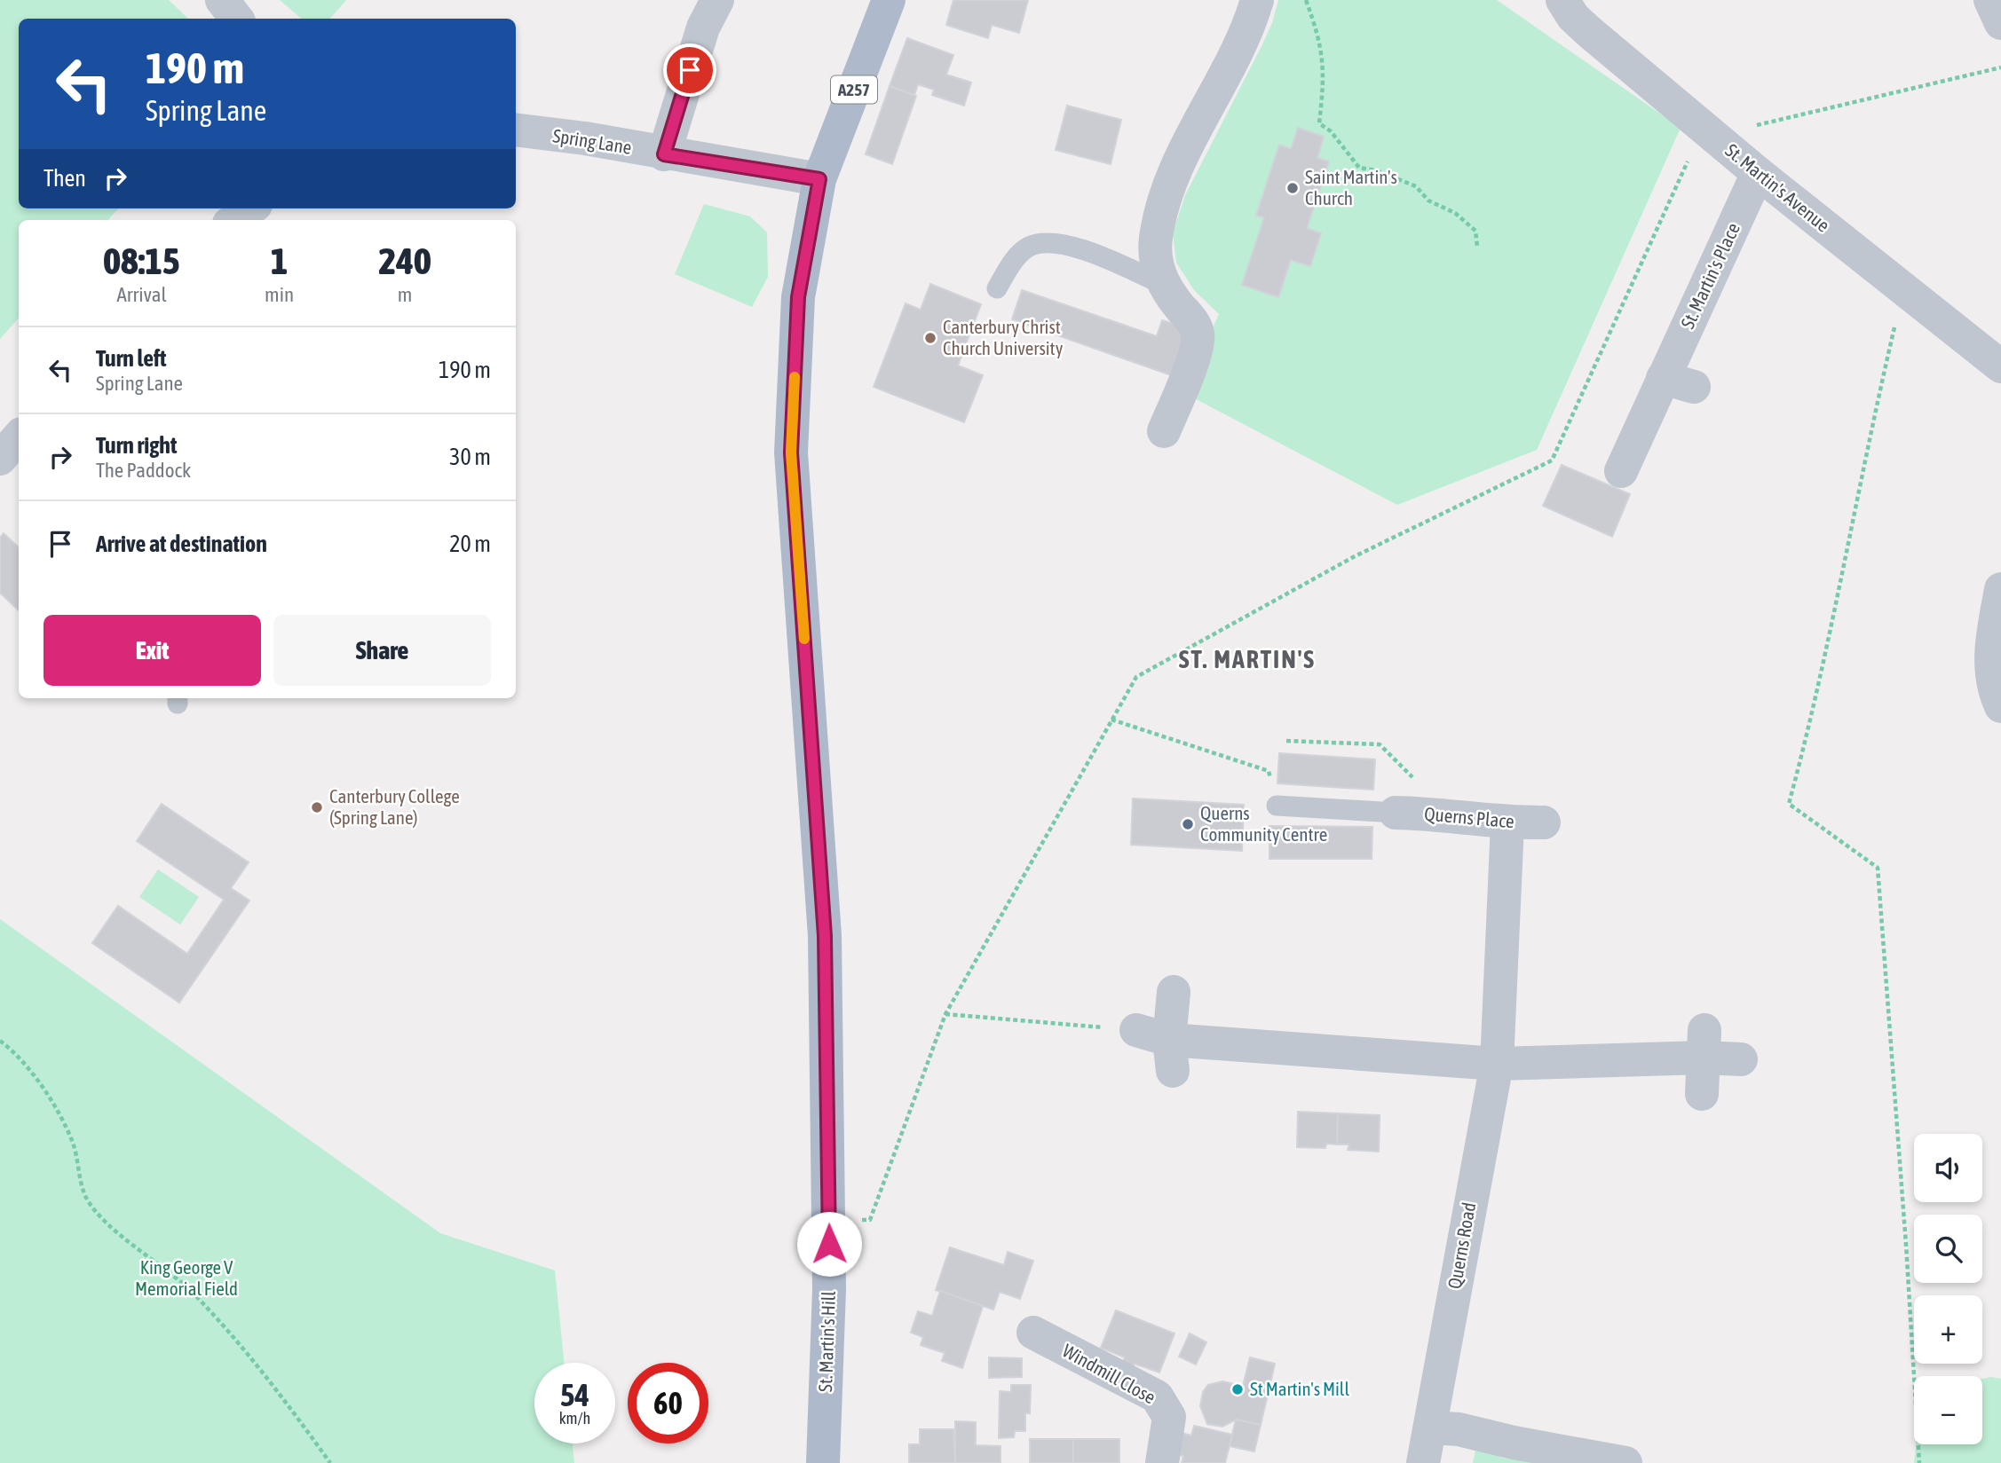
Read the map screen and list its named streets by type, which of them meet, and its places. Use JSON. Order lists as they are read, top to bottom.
{
  "streets": {
    "main road": ["A257", "St. Martin's Hill"],
    "street": [
      "Spring Lane",
      "St. Martin's Avenue",
      "St. Martin's Place",
      "Querns Place",
      "Querns Road",
      "Windmill Close"
    ]
  },
  "crossings": [
    ["A257", "Spring Lane"],
    ["A257", "St. Martin's Hill"],
    ["Spring Lane", "St. Martin's Hill"],
    ["St. Martin's Avenue", "St. Martin's Place"],
    ["Querns Place", "Querns Road"]
  ],
  "districts": ["ST. MARTIN'S"],
  "parks": ["King George V Memorial Field"],
  "places": [
    "Saint Martin's Church",
    "Canterbury Christ Church University",
    "Canterbury College (Spring Lane)",
    "Querns Community Centre",
    "St Martin's Mill"
  ],
  "page": {
    "turn": ["190 m", "Spring Lane"],
    "then": "Then",
    "eta": [
      "08:15",
      "Arrival",
      "1",
      "min",
      "240",
      "m"
    ],
    "list": [
      {
        "name": "Turn left",
        "note": "Spring Lane",
        "value": "190 m"
      },
      {
        "name": "Turn right",
        "note": "The Paddock",
        "value": "30 m"
      },
      {
        "name": "Arrive at destination",
        "value": "20 m"
      }
    ],
    "buttons": ["Exit", "Share"],
    "map_buttons": ["+", "−"],
    "speed": "54 km/h",
    "limit": "60"
  }
}
